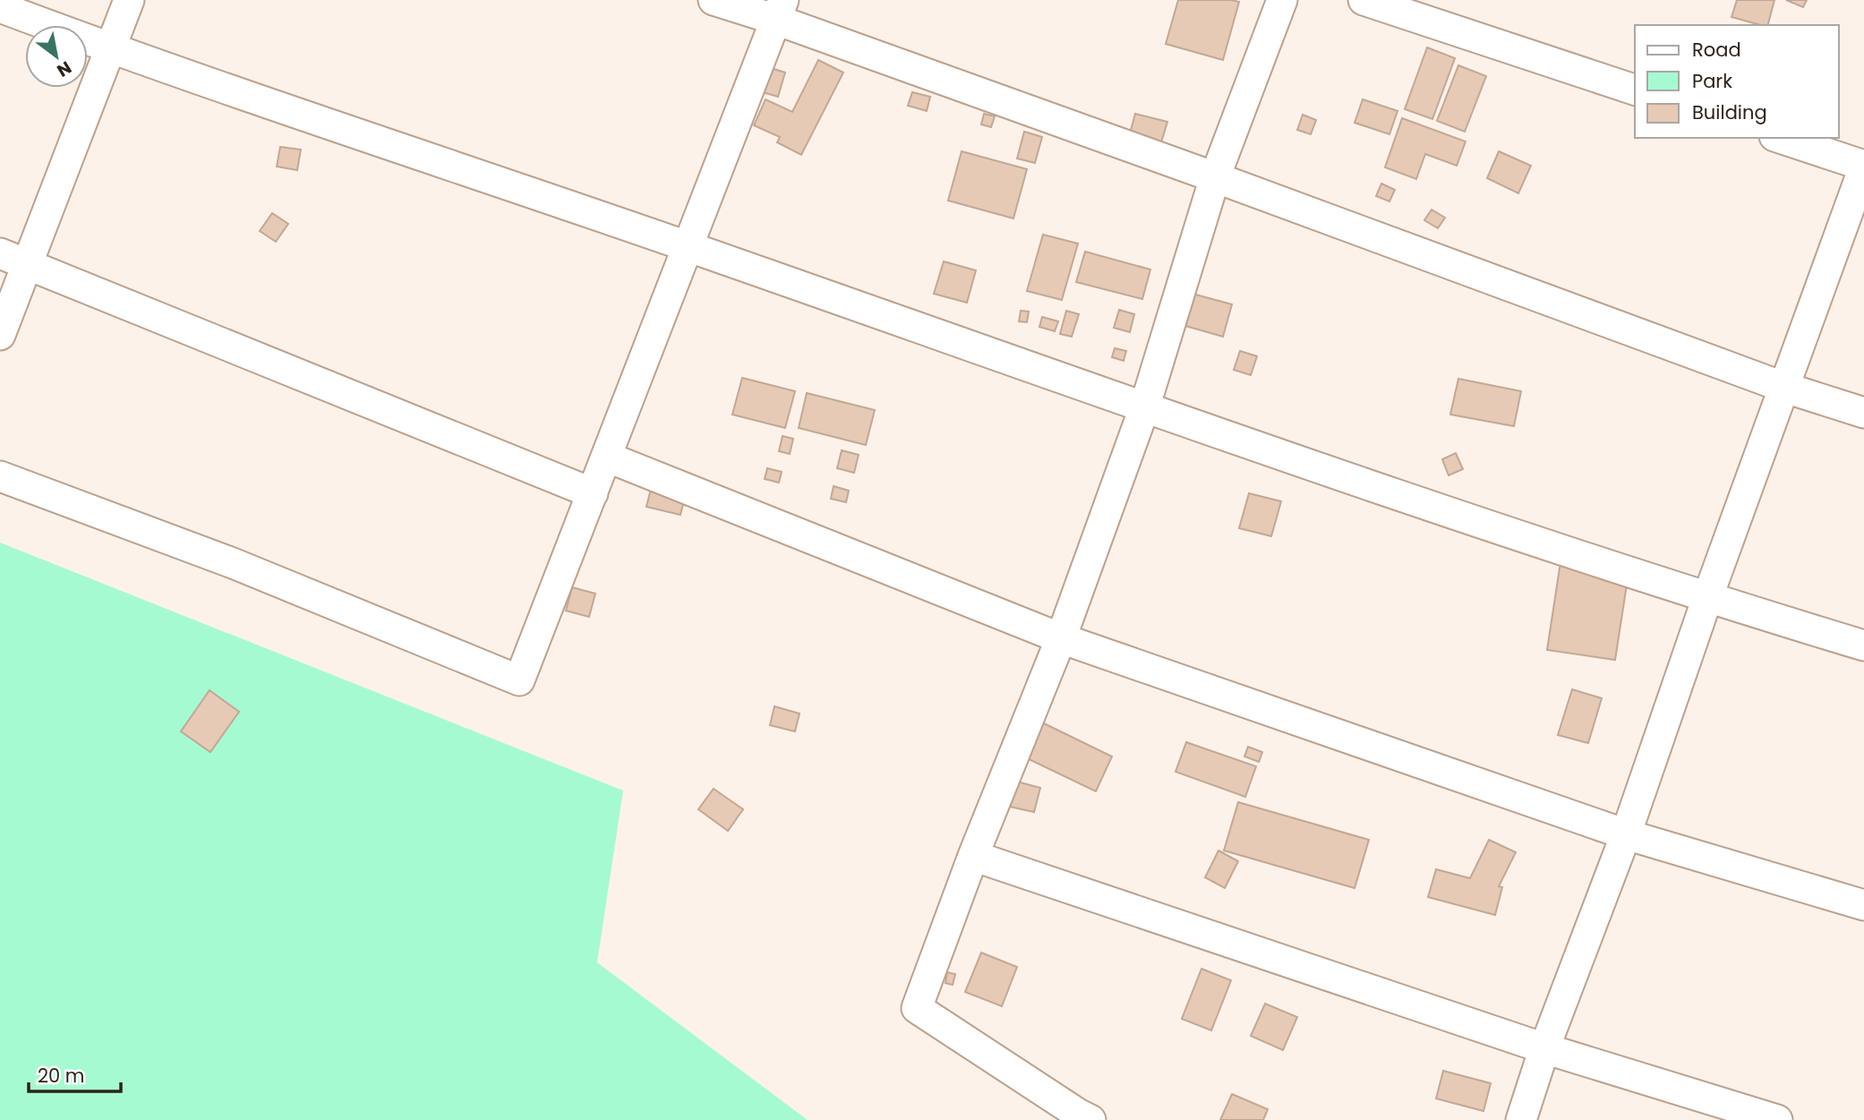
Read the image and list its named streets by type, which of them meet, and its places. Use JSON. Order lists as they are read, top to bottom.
{
  "legend": ["Road", "Park", "Building"],
  "scale_bar": "20 m",
  "north": "bottom right"
}
